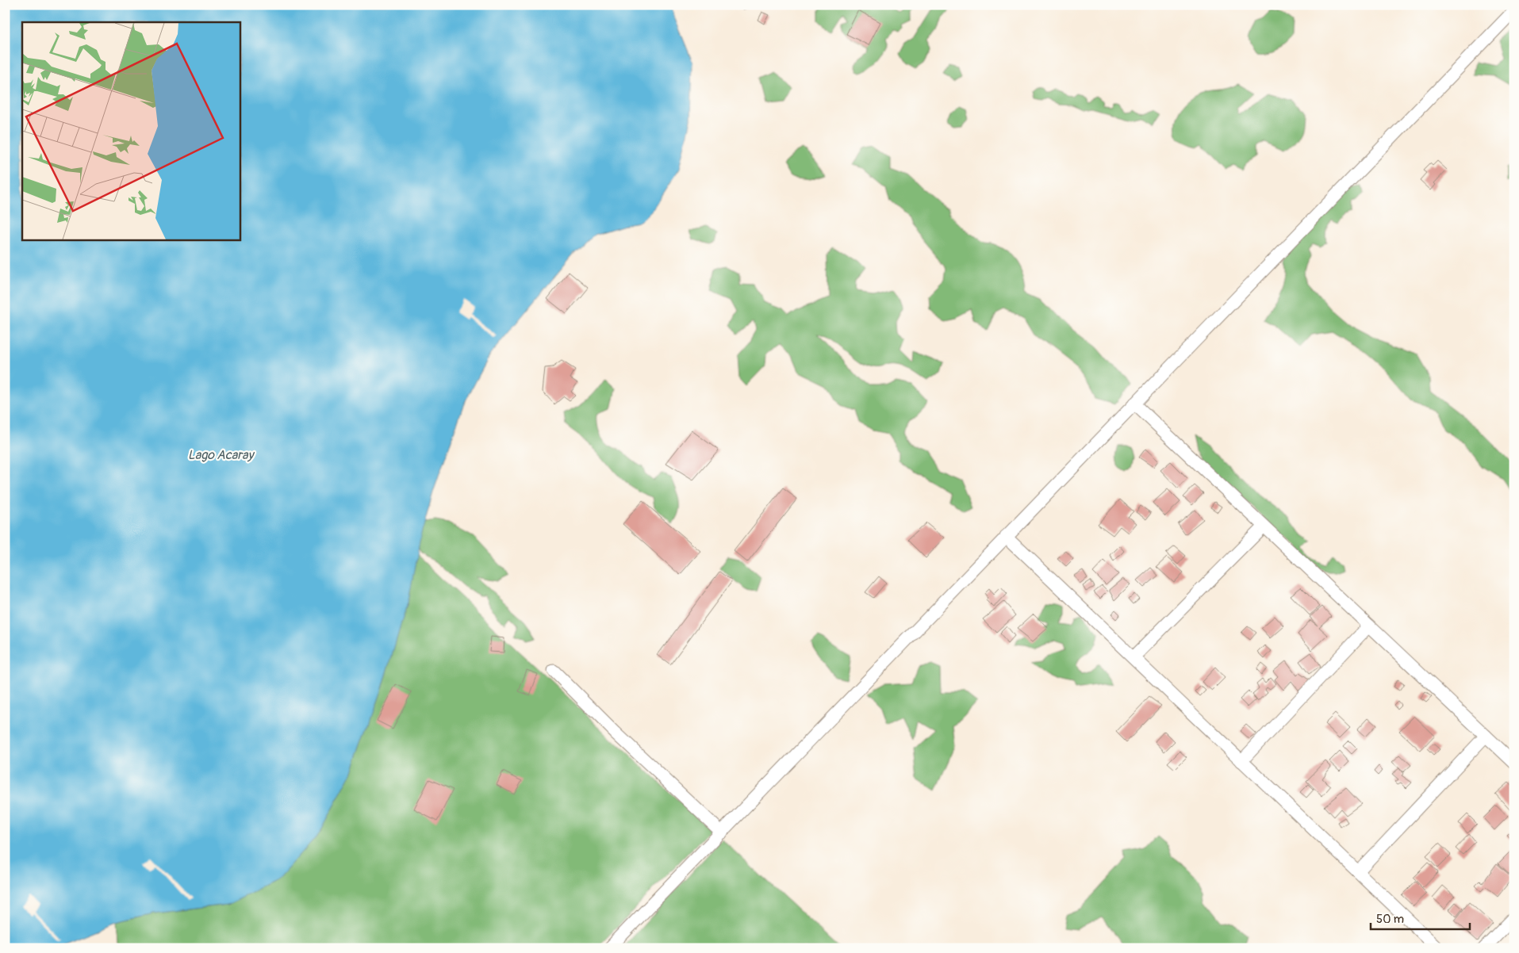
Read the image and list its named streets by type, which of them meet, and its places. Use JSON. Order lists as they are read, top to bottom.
{
  "water": ["Lago Acaray"],
  "scale_bar": "50 m"
}
